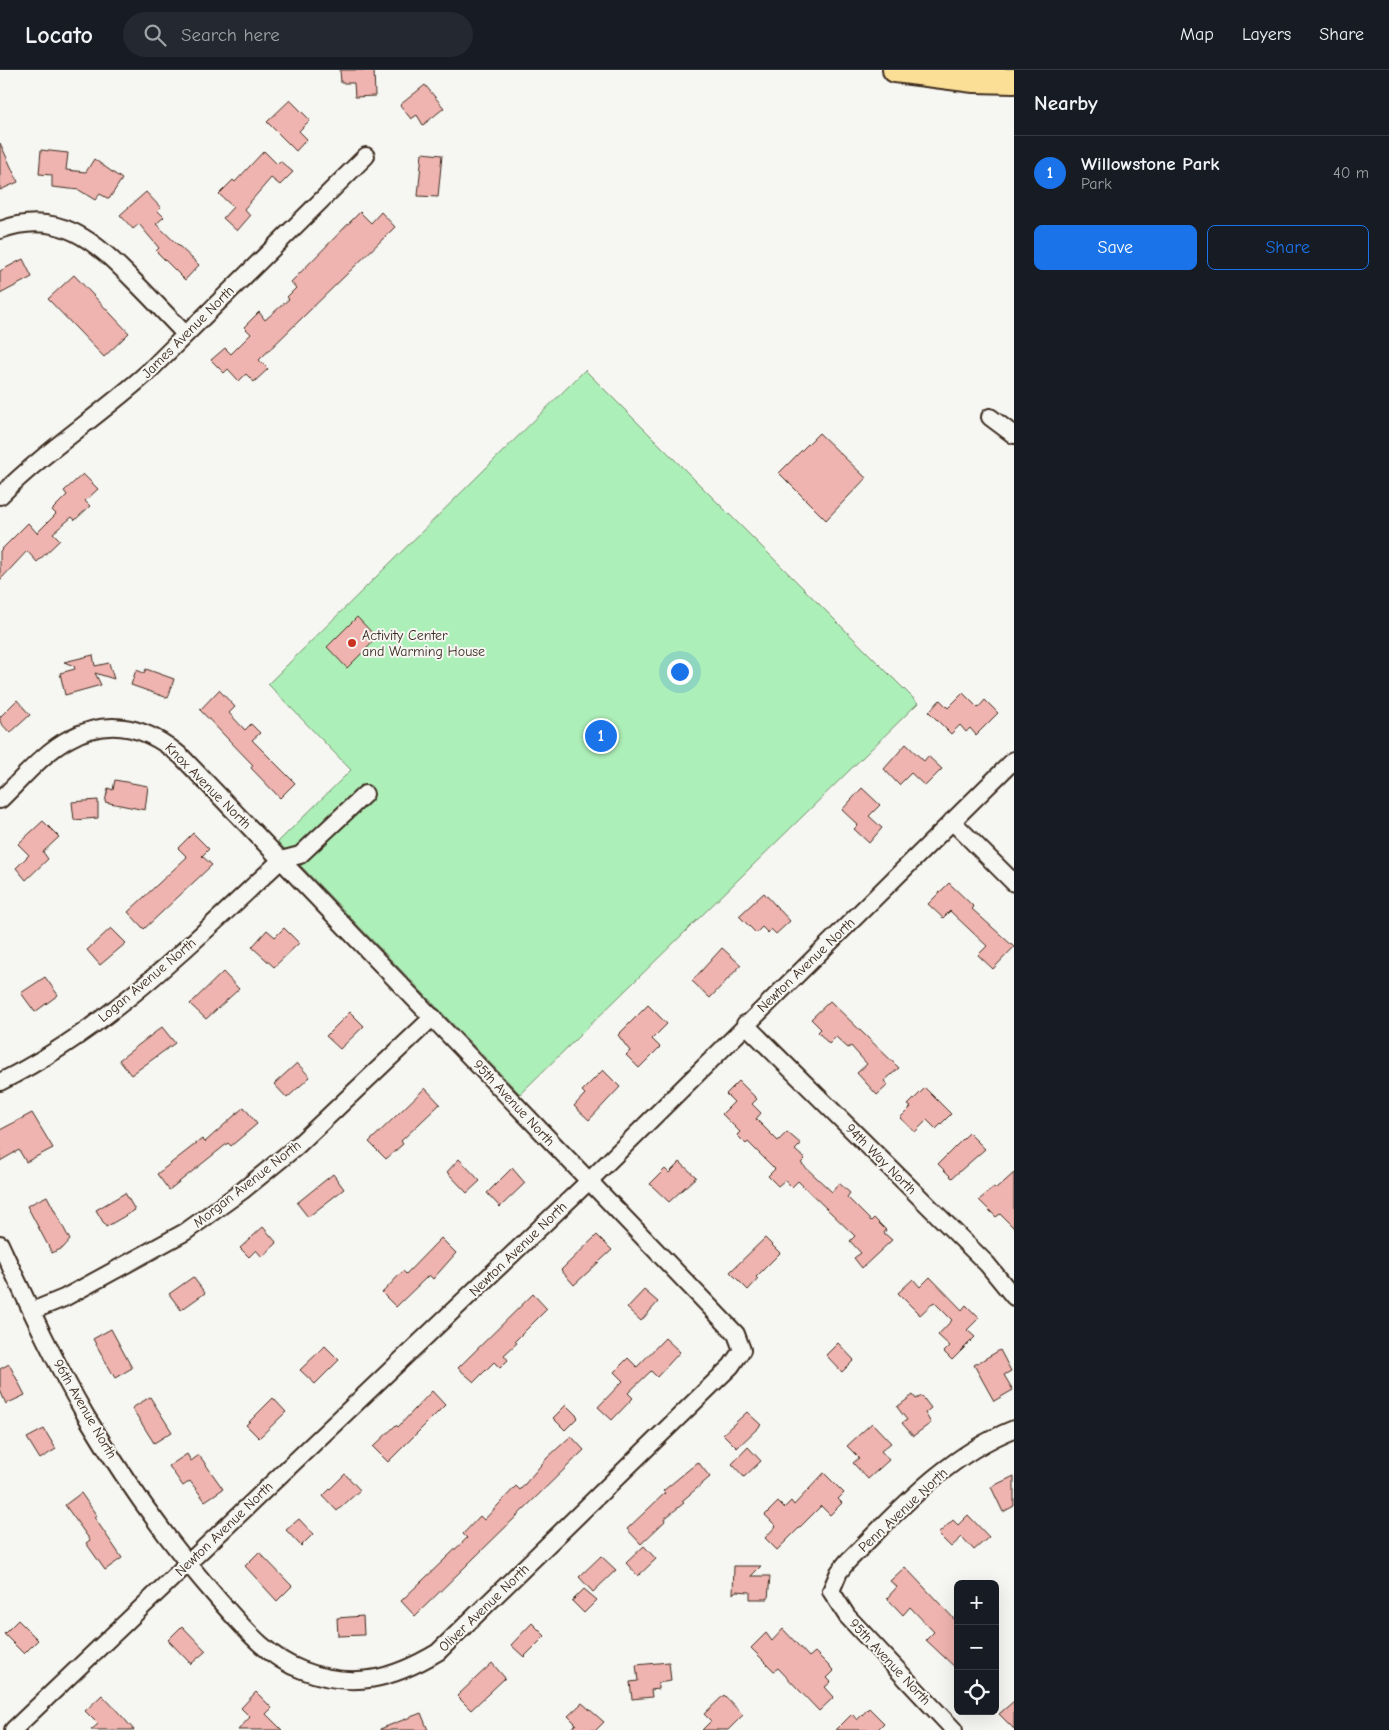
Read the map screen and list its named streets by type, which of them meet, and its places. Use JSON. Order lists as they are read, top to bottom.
{
  "streets": {
    "street": [
      "James Avenue North",
      "Knox Avenue North",
      "Newton Avenue North",
      "Logan Avenue North",
      "95th Avenue North",
      "94th Way North",
      "Morgan Avenue North",
      "96th Avenue North",
      "Penn Avenue North",
      "Oliver Avenue North"
    ]
  },
  "crossings": [
    ["Knox Avenue North", "Logan Avenue North"],
    ["Knox Avenue North", "95th Avenue North"],
    ["Newton Avenue North", "95th Avenue North"],
    ["Newton Avenue North", "94th Way North"],
    ["Newton Avenue North", "96th Avenue North"],
    ["Newton Avenue North", "Oliver Avenue North"],
    ["Logan Avenue North", "95th Avenue North"],
    ["95th Avenue North", "Morgan Avenue North"],
    ["95th Avenue North", "Penn Avenue North"],
    ["95th Avenue North", "Oliver Avenue North"],
    ["Morgan Avenue North", "96th Avenue North"],
    ["96th Avenue North", "Oliver Avenue North"]
  ],
  "places": ["Activity Center and Warming House"],
  "page": {
    "header": "Locato",
    "search": "Search here",
    "nav": ["Map", "Layers", "Share"],
    "heading": "Nearby",
    "list": [
      {
        "mark": "1",
        "name": "Willowstone Park",
        "note": "Park",
        "value": "40 m"
      }
    ],
    "buttons": ["Save", "Share"],
    "pins": "1",
    "map_buttons": ["+", "−"]
  }
}
